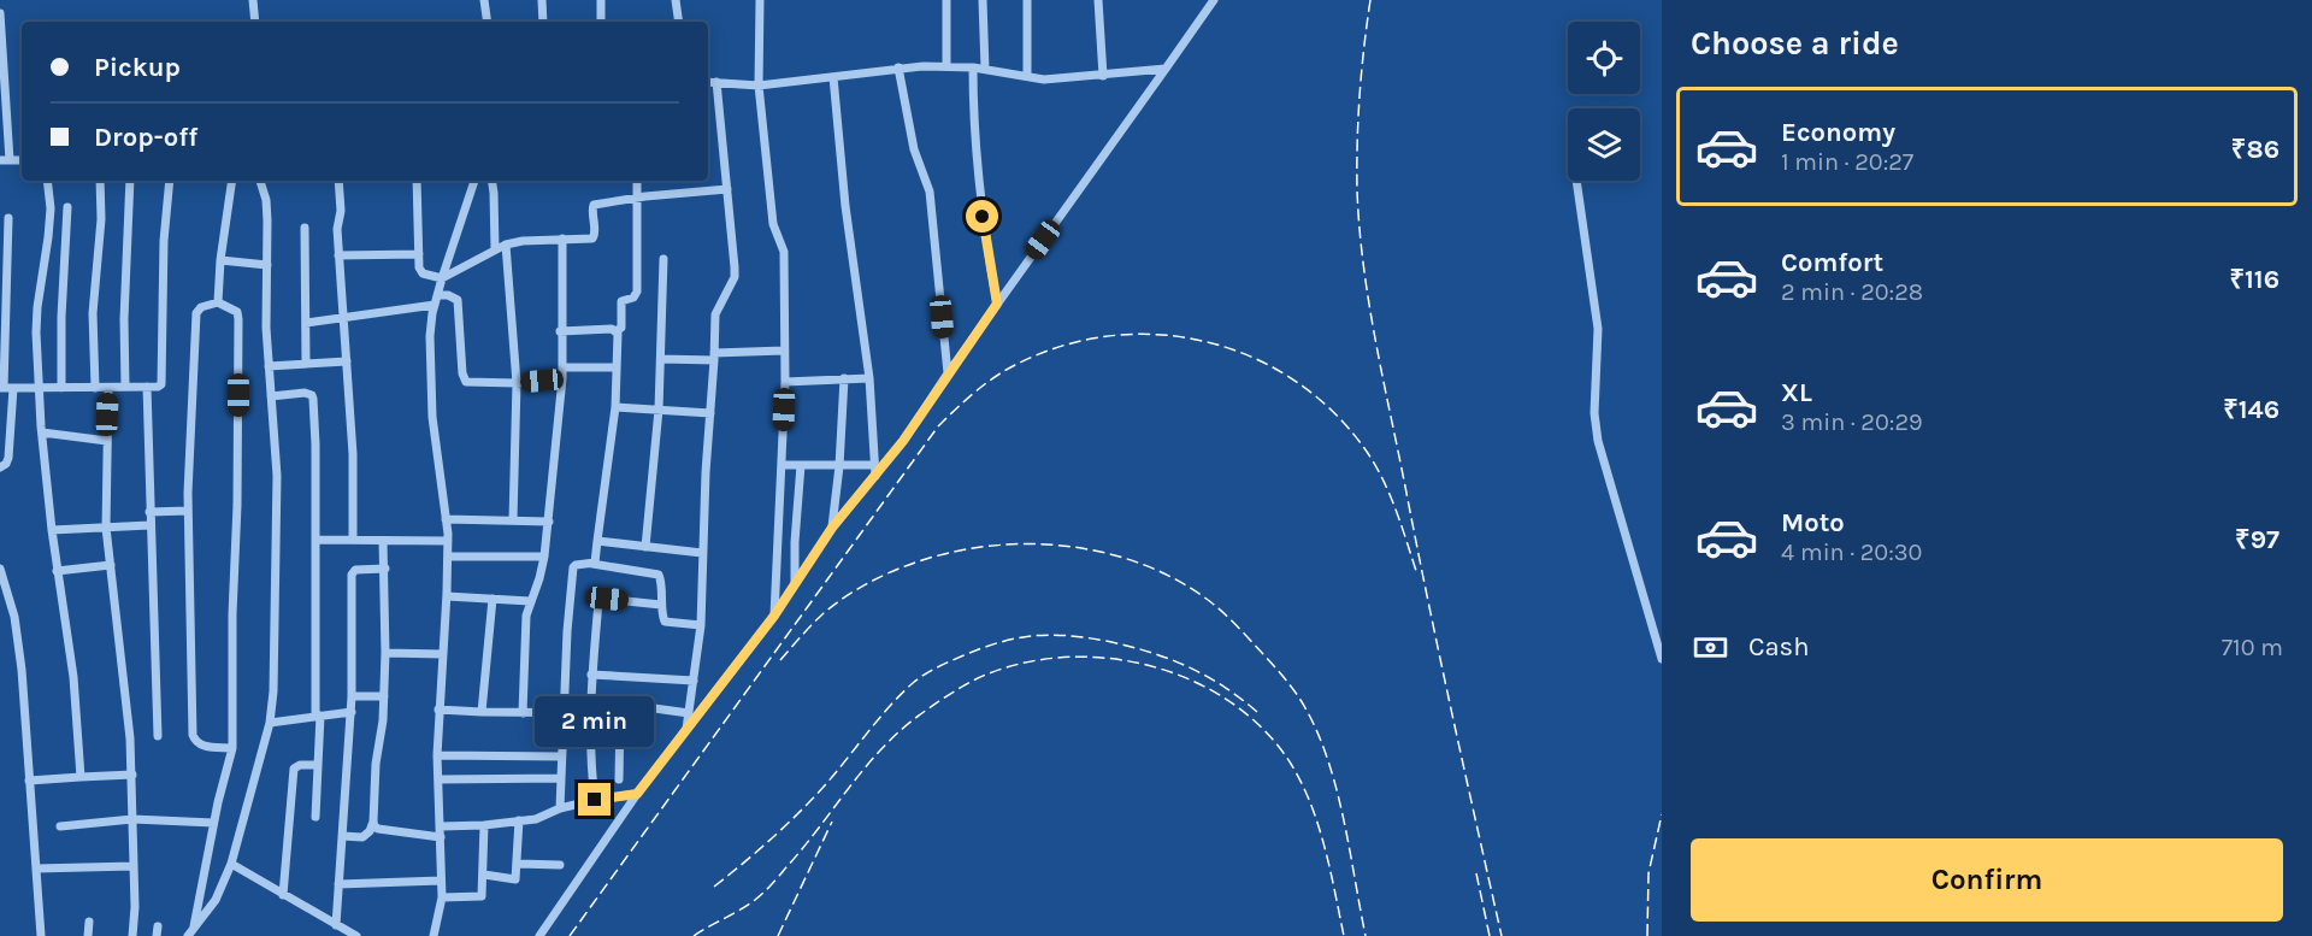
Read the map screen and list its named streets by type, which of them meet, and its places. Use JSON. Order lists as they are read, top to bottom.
{
  "page": {
    "heading": "Choose a ride",
    "banner": ["Pickup", "Drop-off"],
    "list": [
      {
        "name": "Economy",
        "note": "1 min · 20:27",
        "value": "₹86"
      },
      {
        "name": "Comfort",
        "note": "2 min · 20:28",
        "value": "₹116"
      },
      {
        "name": "XL",
        "note": "3 min · 20:29",
        "value": "₹146"
      },
      {
        "name": "Moto",
        "note": "4 min · 20:30",
        "value": "₹97"
      }
    ],
    "pay": ["Cash", "710 m"],
    "bubble": "2 min",
    "buttons": "Confirm"
  }
}
